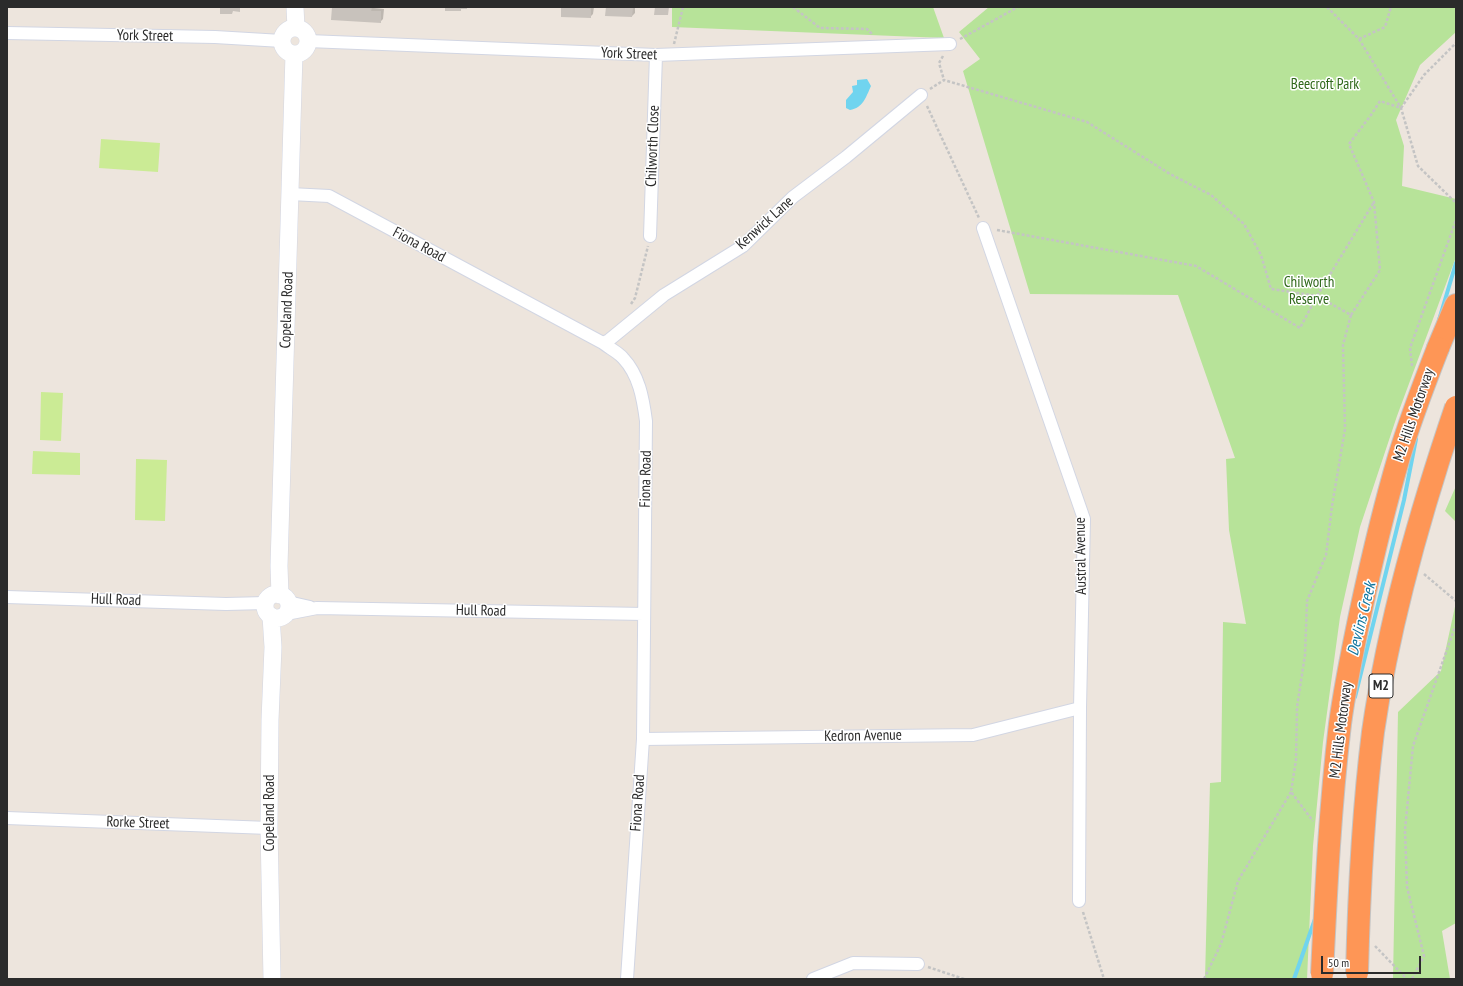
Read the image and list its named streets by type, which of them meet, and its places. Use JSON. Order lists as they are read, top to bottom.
{
  "streets": {
    "highway": ["M2 Hills Motorway", "M2"],
    "main road": ["Copeland Road"],
    "street": [
      "York Street",
      "Chilworth Close",
      "Kenwick Lane",
      "Fiona Road",
      "Austral Avenue",
      "Hull Road",
      "Kedron Avenue",
      "Rorke Street"
    ]
  },
  "crossings": [
    ["York Street", "Chilworth Close"],
    ["York Street", "Copeland Road"],
    ["Kenwick Lane", "Fiona Road"],
    ["Fiona Road", "Copeland Road"],
    ["Fiona Road", "Hull Road"],
    ["Fiona Road", "Kedron Avenue"],
    ["Copeland Road", "Hull Road"],
    ["Copeland Road", "Rorke Street"],
    ["Austral Avenue", "Kedron Avenue"]
  ],
  "water": ["Devlins Creek"],
  "parks": ["Beecroft Park", "Chilworth Reserve"],
  "scale_bar": "50 m"
}
